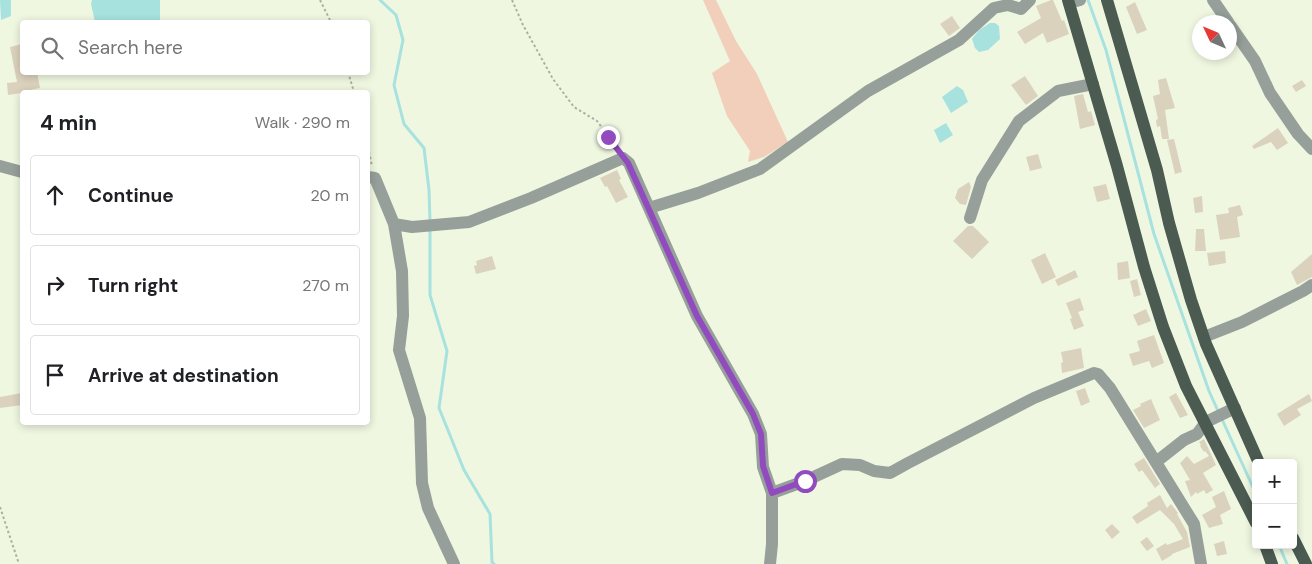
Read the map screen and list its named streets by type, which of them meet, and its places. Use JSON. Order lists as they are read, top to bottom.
{
  "north": "top left",
  "page": {
    "search": "Search here",
    "heading": ["4 min", "Walk · 290 m"],
    "list": [
      ["Continue", "20 m"],
      ["Turn right", "270 m"],
      "Arrive at destination"
    ],
    "map_buttons": ["+", "−"]
  }
}
